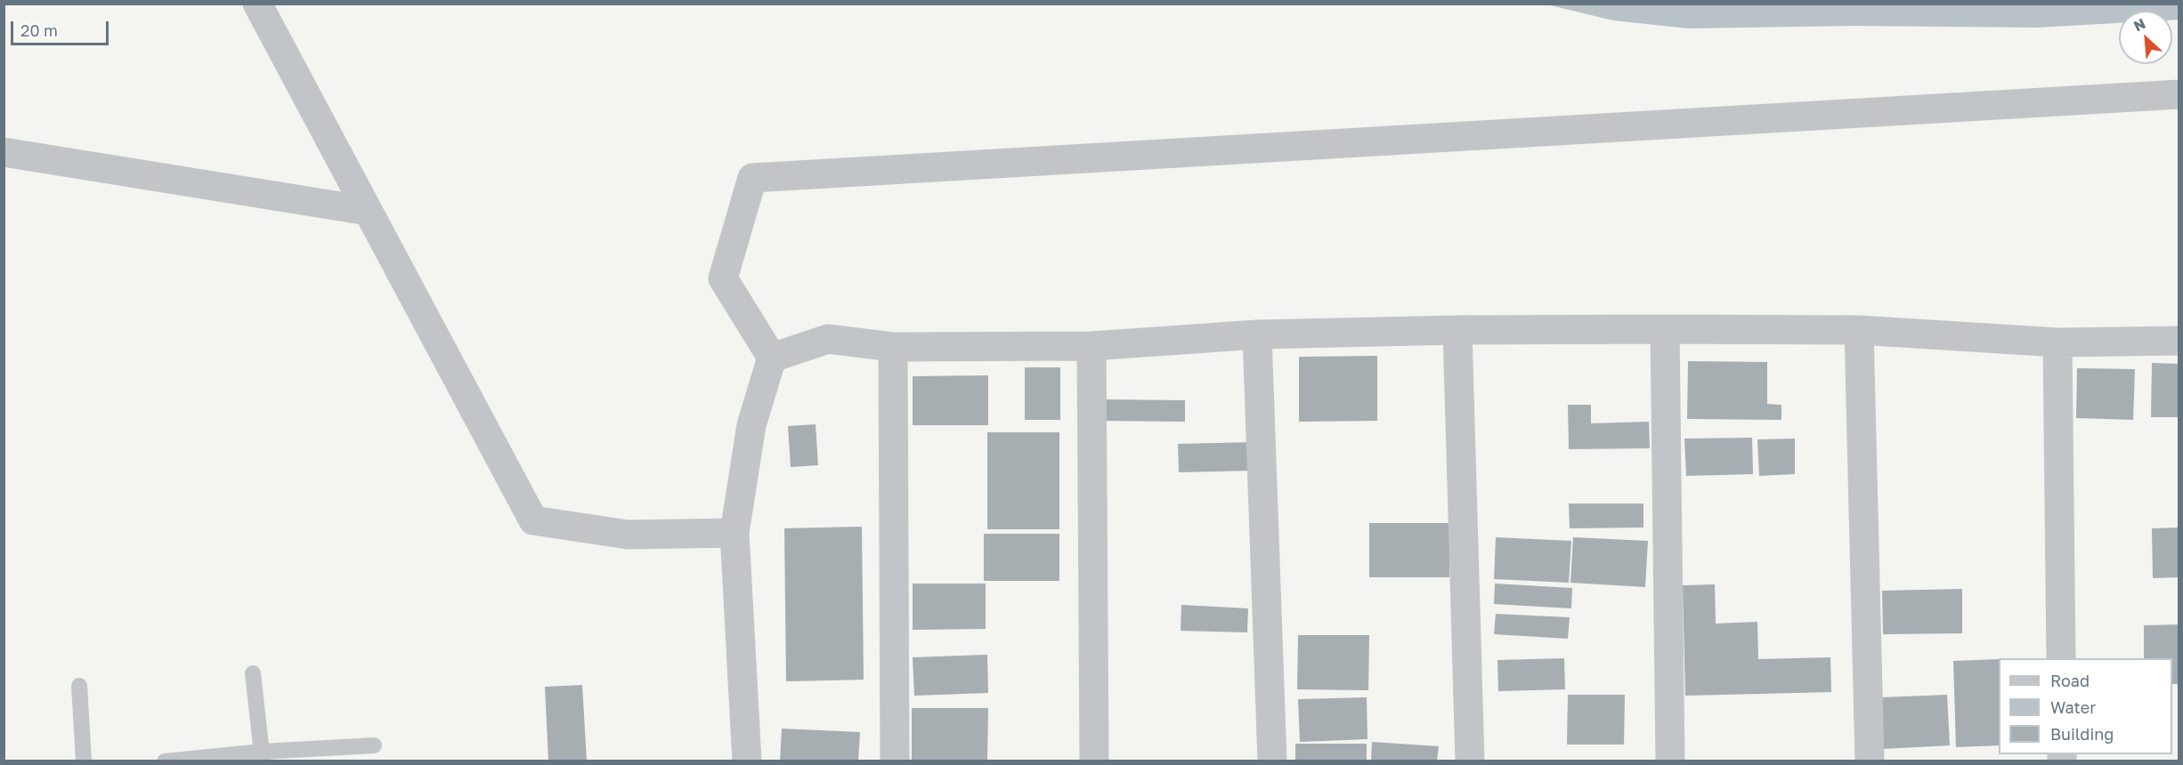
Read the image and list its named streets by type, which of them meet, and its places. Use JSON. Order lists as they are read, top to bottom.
{
  "legend": ["Road", "Water", "Building"],
  "scale_bar": "20 m",
  "north": "top left"
}
